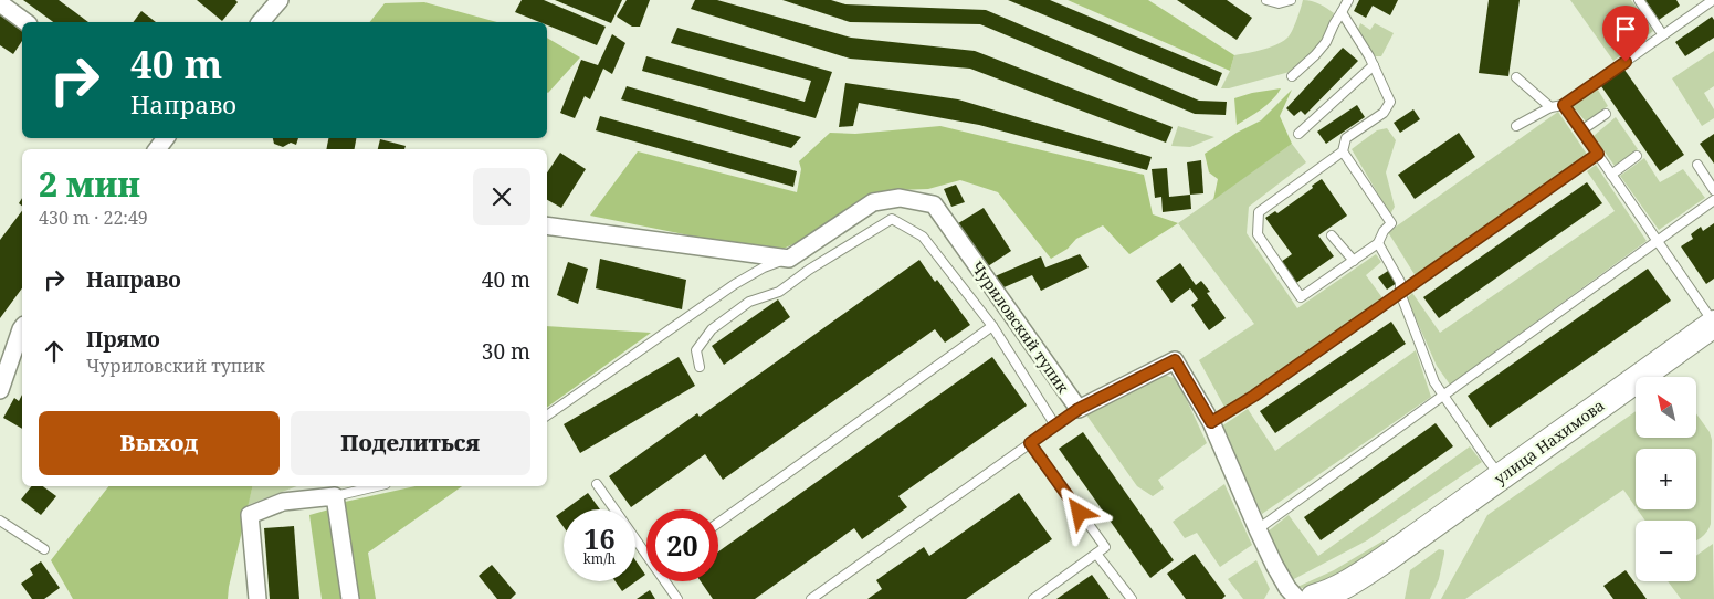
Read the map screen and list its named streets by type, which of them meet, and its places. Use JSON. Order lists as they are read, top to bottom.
{
  "streets": {
    "main road": ["улица Нахимова"],
    "street": ["Чуриловский тупик"]
  },
  "north": "top left",
  "page": {
    "turn": ["40 m", "Направо"],
    "heading": ["2 мин", "430 m · 22:49"],
    "list": [
      {
        "name": "Направо",
        "value": "40 m"
      },
      {
        "name": "Прямо",
        "note": "Чуриловский тупик",
        "value": "30 m"
      }
    ],
    "map_buttons": ["+", "−"],
    "buttons": ["Выход", "Поделиться"],
    "speed": "16 km/h",
    "limit": "20"
  }
}
